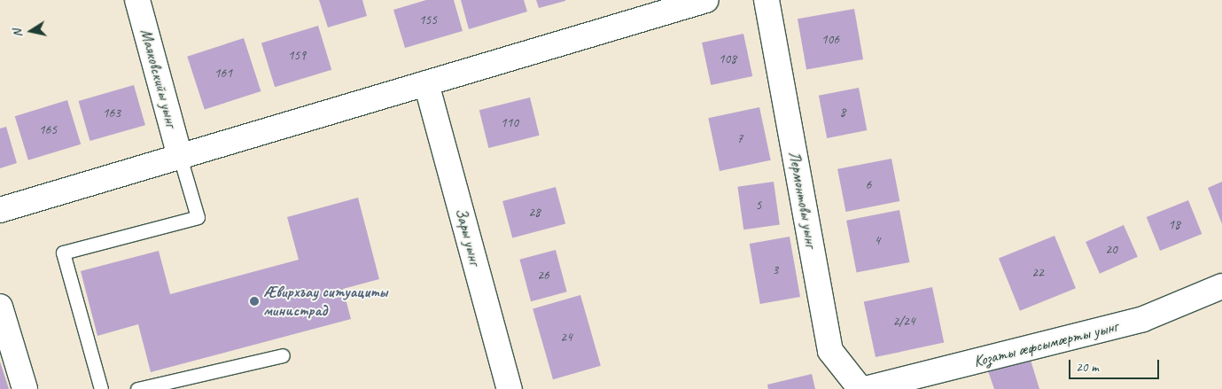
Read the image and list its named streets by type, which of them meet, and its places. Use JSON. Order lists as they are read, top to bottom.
{
  "streets": {
    "street": [
      "Маяковскийы уынг",
      "Лермонтовы уынг",
      "Зары уынг",
      "Козаты æфсымæрты уынг"
    ]
  },
  "places": ["Æвирхъау ситуациты министрад"],
  "house_numbers": [
    "155",
    "106",
    "159",
    "108",
    "161",
    "8",
    "163",
    "110",
    "165",
    "7",
    "6",
    "5",
    "28",
    "18",
    "4",
    "20",
    "3",
    "22",
    "26",
    "2/24",
    "24"
  ],
  "scale_bar": "20 m",
  "north": "left"
}
